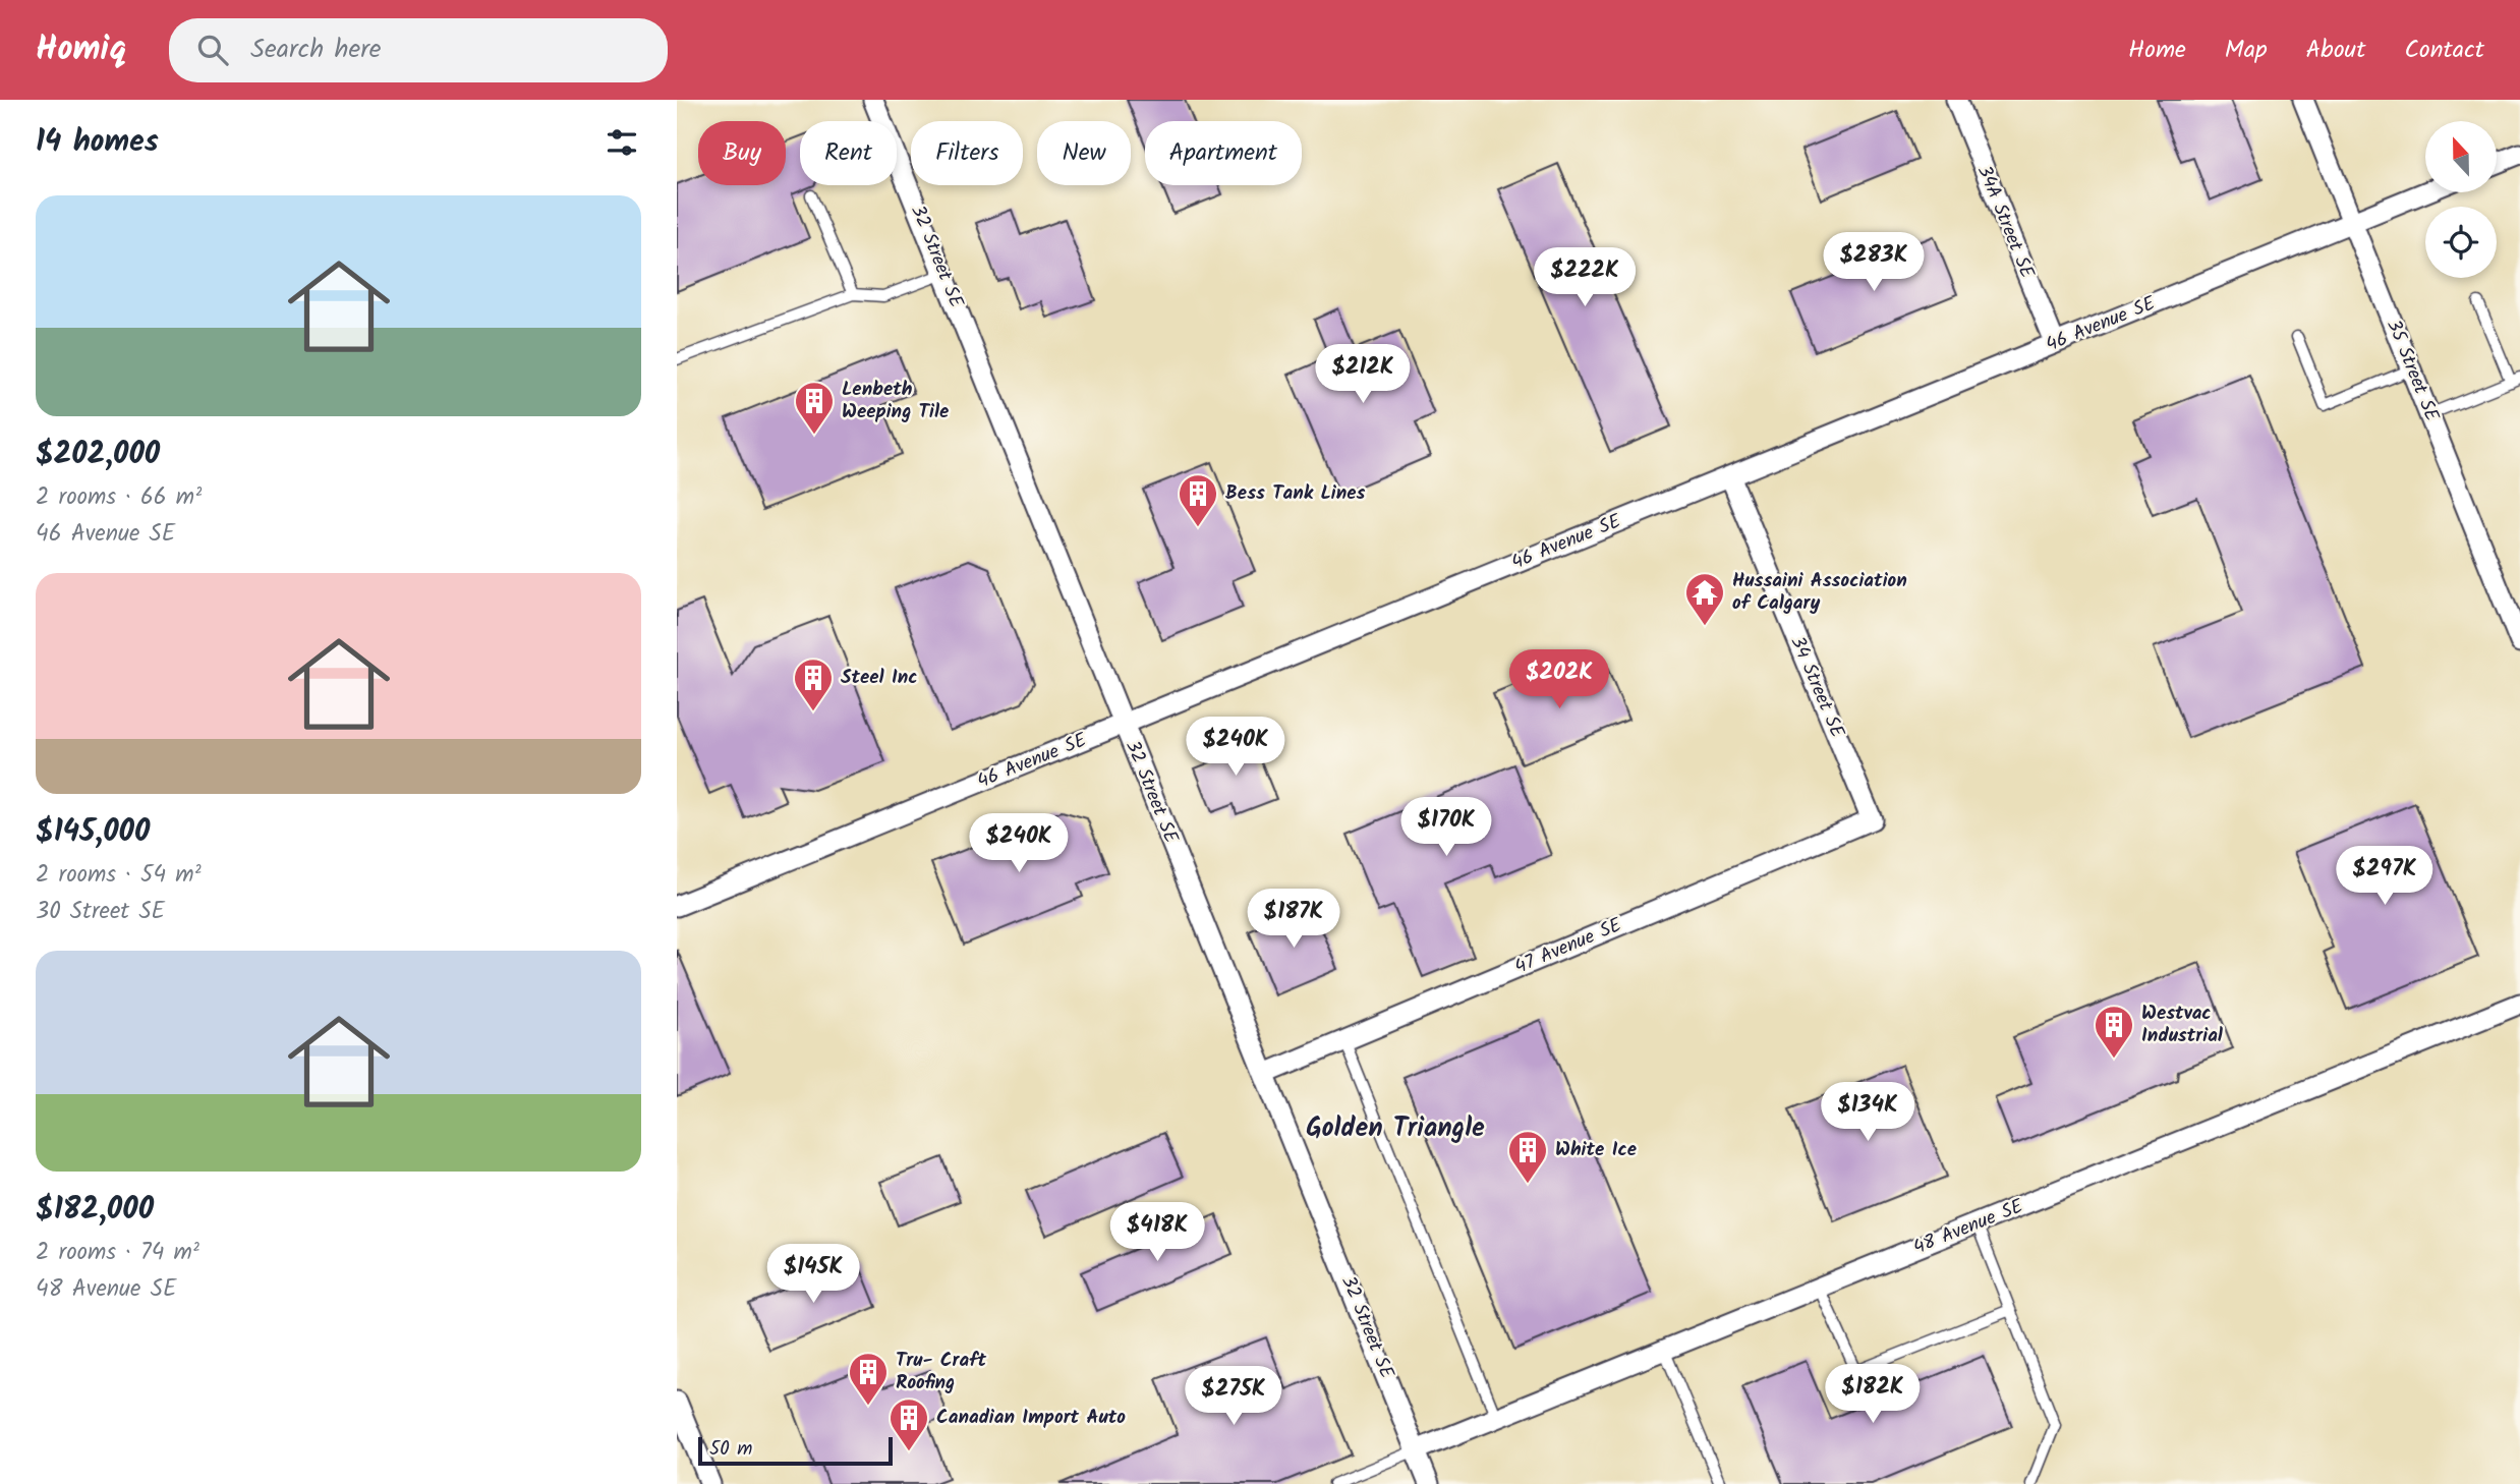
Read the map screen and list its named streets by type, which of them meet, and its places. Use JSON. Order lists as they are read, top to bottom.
{
  "streets": {
    "street": [
      "34A Street SE",
      "32 Street SE",
      "46 Avenue SE",
      "35 Street SE",
      "34 Street SE",
      "47 Avenue SE",
      "48 Avenue SE"
    ]
  },
  "crossings": [
    ["34A Street SE", "46 Avenue SE"],
    ["32 Street SE", "46 Avenue SE"],
    ["32 Street SE", "47 Avenue SE"],
    ["32 Street SE", "48 Avenue SE"],
    ["46 Avenue SE", "35 Street SE"],
    ["46 Avenue SE", "34 Street SE"],
    ["34 Street SE", "47 Avenue SE"]
  ],
  "districts": ["Golden Triangle"],
  "places": {
    "building": [
      "Lenbeth Weeping Tile",
      "Bess Tank Lines",
      "Steel Inc",
      "Westvac Industrial",
      "White Ice",
      "Tru- Craft Roofing",
      "Canadian Import Auto"
    ],
    "temple": ["Hussaini Association of Calgary"]
  },
  "scale_bar": "50 m",
  "north": "top",
  "page": {
    "header": "Homiq",
    "search": "Search here",
    "nav": [
      "Home",
      "Map",
      "About",
      "Contact"
    ],
    "heading": "14 homes",
    "chip": [
      "Buy",
      "Rent",
      "Filters",
      "New",
      "Apartment"
    ],
    "list": [
      {
        "name": "$202,000",
        "note": "2 rooms · 66 m² · 46 Avenue SE"
      },
      {
        "name": "$145,000",
        "note": "2 rooms · 54 m² · 30 Street SE"
      },
      {
        "name": "$182,000",
        "note": "2 rooms · 74 m² · 48 Avenue SE"
      }
    ],
    "price": [
      "$283K",
      "$222K",
      "$212K",
      "$202K",
      "$240K",
      "$170K",
      "$240K",
      "$297K",
      "$187K",
      "$134K",
      "$418K",
      "$145K",
      "$182K",
      "$275K"
    ],
    "scale": "50 m"
  }
}
